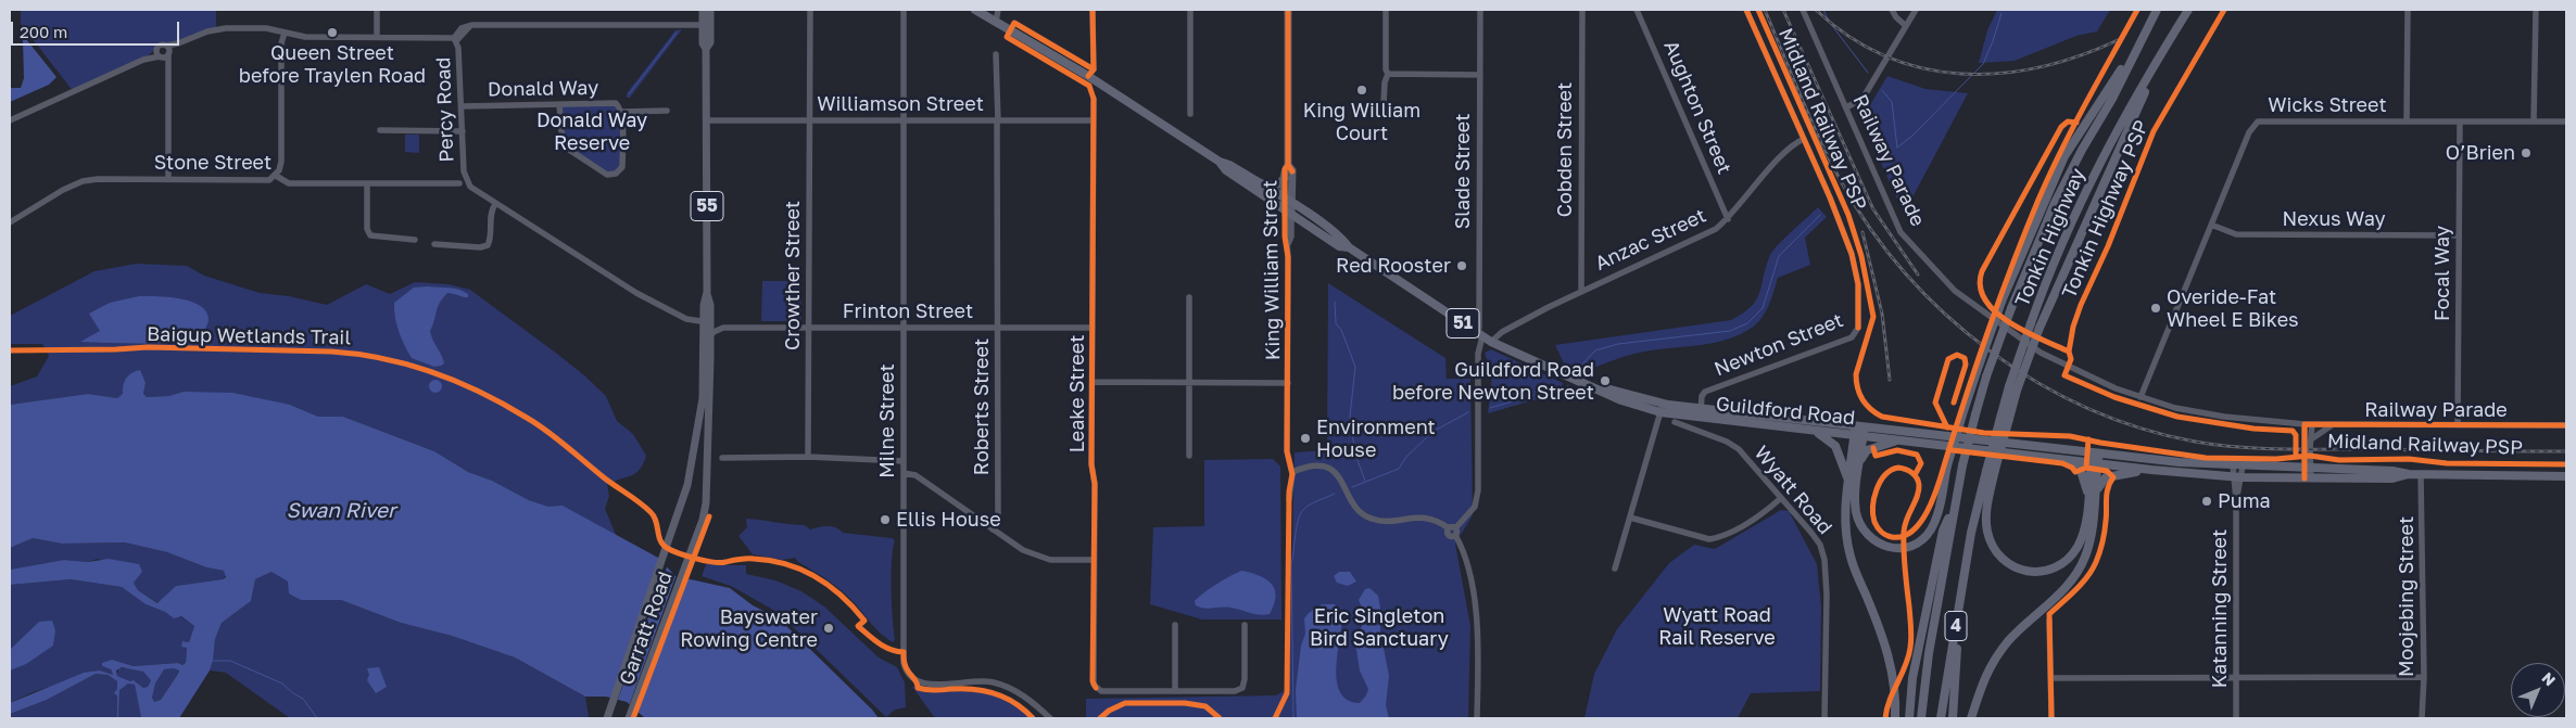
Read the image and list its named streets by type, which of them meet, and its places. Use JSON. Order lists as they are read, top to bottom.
{
  "streets": {
    "highway": [
      "Tonkin Highway",
      "51",
      "Guildford Road",
      "4"
    ],
    "main road": ["55", "King William Street", "Garratt Road"],
    "street": [
      "Donald Way",
      "Williamson Street",
      "Wicks Street",
      "Aughton Street",
      "Percy Road",
      "Cobden Street",
      "Railway Parade",
      "Stone Street",
      "Slade Street",
      "Nexus Way",
      "Anzac Street",
      "Focal Way",
      "Crowther Street",
      "Frinton Street",
      "Newton Street",
      "Leake Street",
      "Roberts Street",
      "Milne Street",
      "Wyatt Road",
      "Moojebing Street",
      "Katanning Street"
    ],
    "cycle path": ["Midland Railway PSP", "Tonkin Highway PSP", "Baigup Wetlands Trail"]
  },
  "crossings": [
    ["Donald Way", "Percy Road"],
    ["Williamson Street", "Crowther Street"],
    ["Williamson Street", "Leake Street"],
    ["Williamson Street", "Roberts Street"],
    ["Williamson Street", "Milne Street"],
    ["Williamson Street", "Garratt Road"],
    ["Wicks Street", "Railway Parade"],
    ["Wicks Street", "Nexus Way"],
    ["Wicks Street", "Focal Way"],
    ["Aughton Street", "Anzac Street"],
    ["Percy Road", "Stone Street"],
    ["Cobden Street", "Anzac Street"],
    ["Railway Parade", "Focal Way"],
    ["Slade Street", "Guildford Road"],
    ["Nexus Way", "Focal Way"],
    ["Anzac Street", "Newton Street"],
    ["Anzac Street", "Guildford Road"],
    ["King William Street", "Guildford Road"],
    ["Crowther Street", "Frinton Street"],
    ["Frinton Street", "Leake Street"],
    ["Frinton Street", "Roberts Street"],
    ["Frinton Street", "Milne Street"],
    ["Newton Street", "Guildford Road"],
    ["Guildford Road", "Moojebing Street"],
    ["Guildford Road", "Katanning Street"]
  ],
  "water": ["Swan River"],
  "parks": ["Donald Way Reserve", "Wyatt Road Rail Reserve", "Eric Singleton Bird Sanctuary"],
  "places": [
    "Queen Street before Traylen Road",
    "King William Court",
    "O’Brien",
    "Red Rooster",
    "Overide-Fat Wheel E Bikes",
    "Guildford Road before Newton Street",
    "Environment House",
    "Puma",
    "Ellis House",
    "Bayswater Rowing Centre"
  ],
  "scale_bar": "200 m",
  "north": "top right"
}
